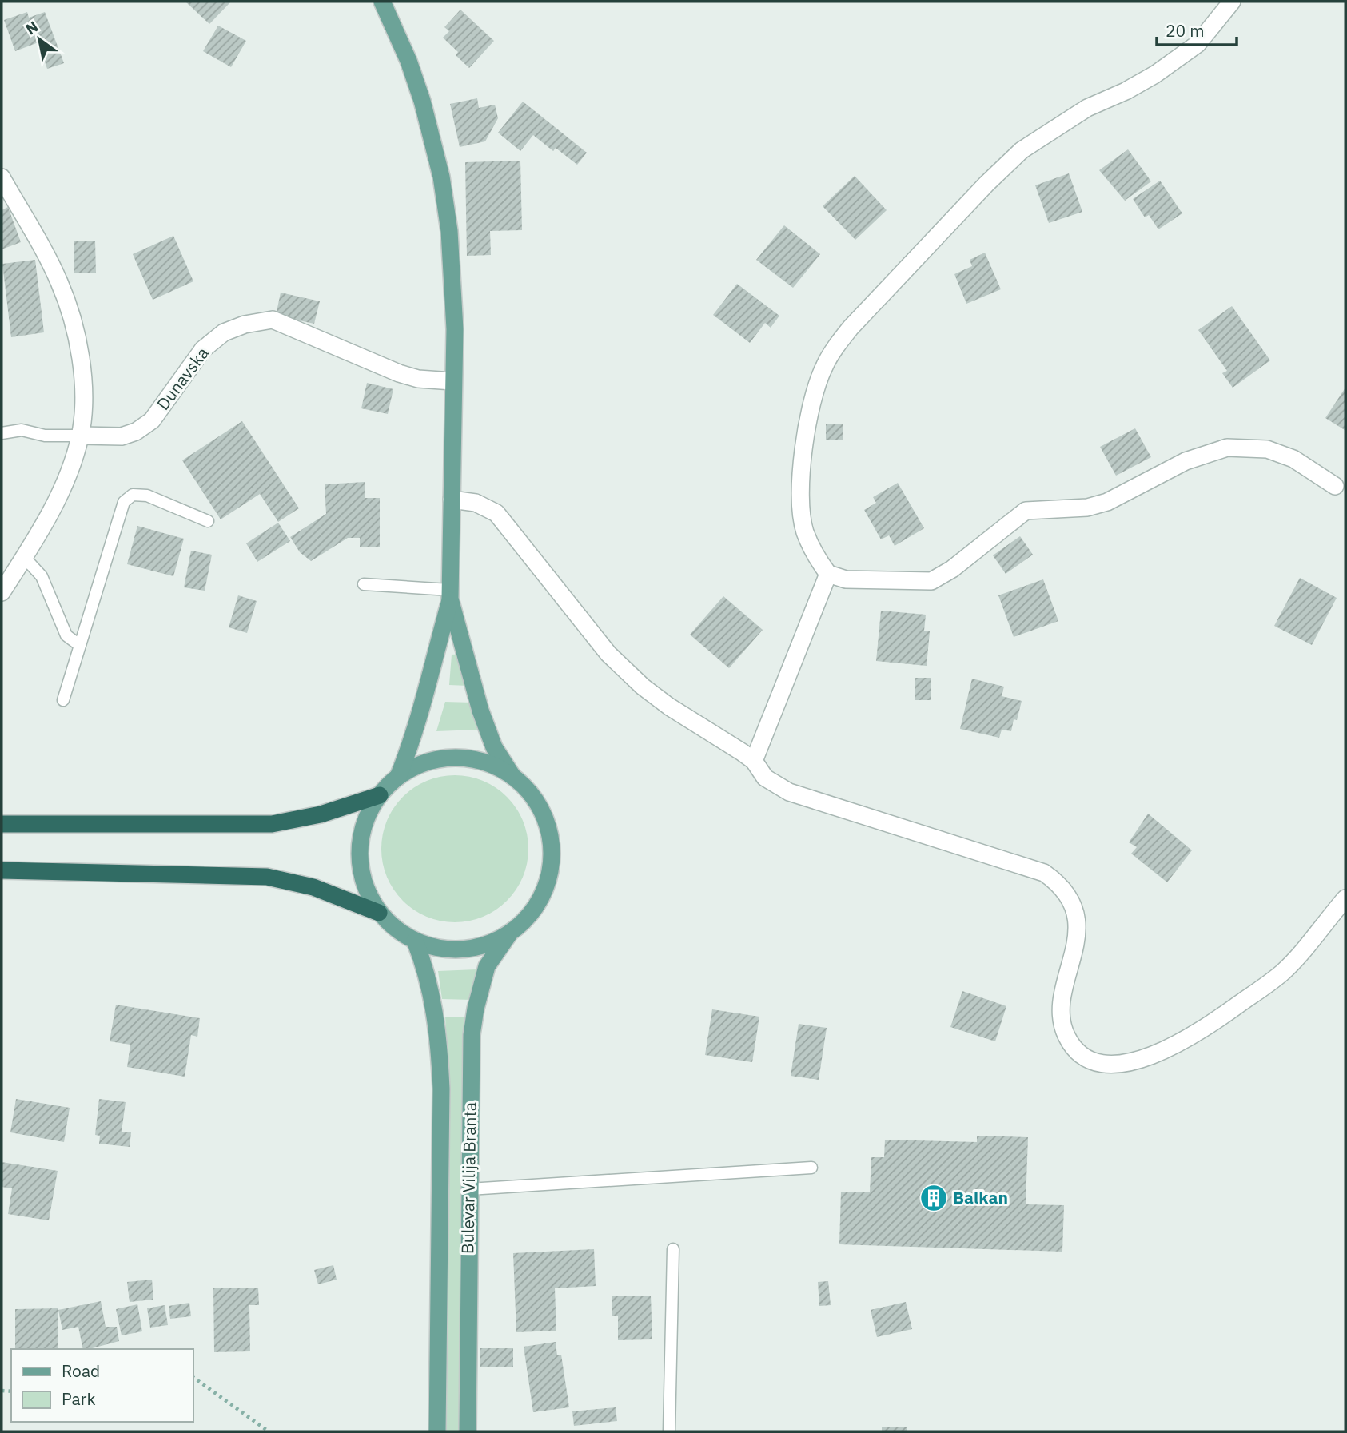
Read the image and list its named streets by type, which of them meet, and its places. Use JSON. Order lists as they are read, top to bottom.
{
  "streets": {
    "main road": ["Bulevar Vilija Branta"],
    "street": ["Dunavska"]
  },
  "places": {
    "building": ["Balkan"]
  },
  "legend": ["Road", "Park"],
  "scale_bar": "20 m",
  "north": "top left"
}
